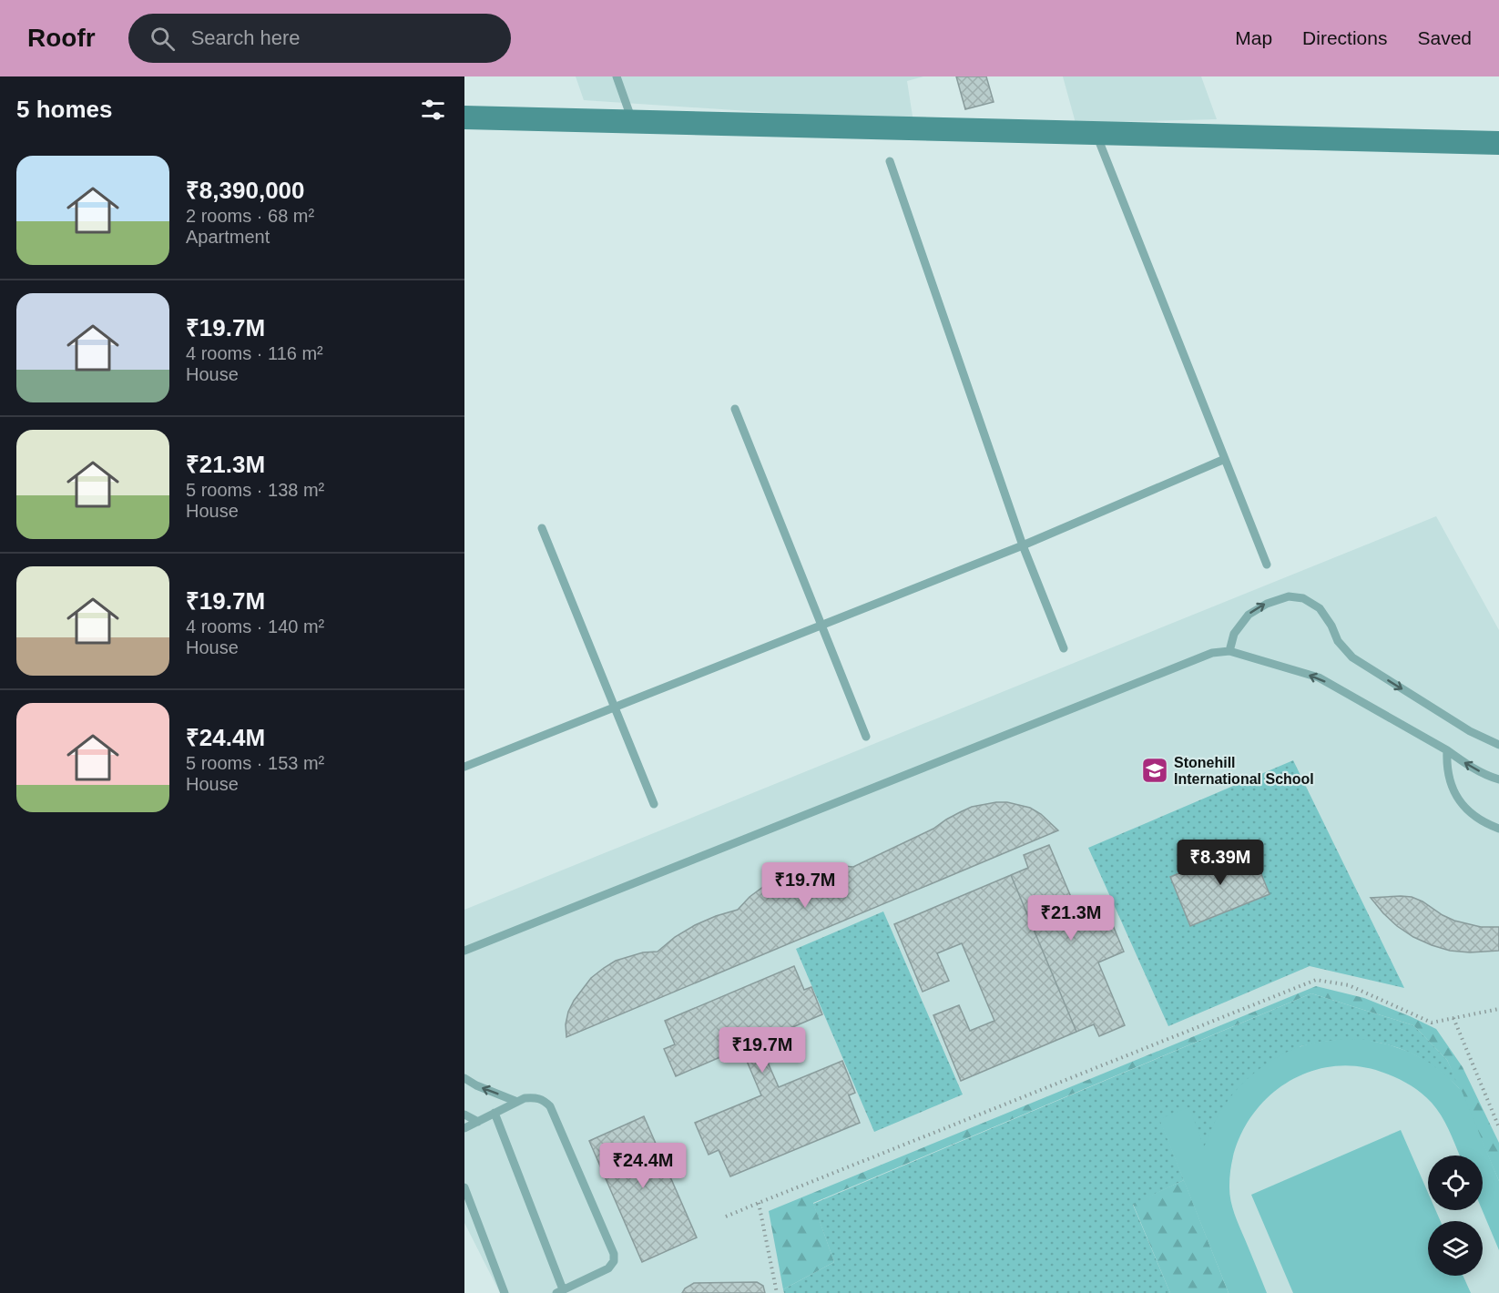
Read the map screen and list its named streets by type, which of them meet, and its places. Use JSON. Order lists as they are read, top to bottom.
{
  "places": {
    "school or university": ["Stonehill International School"]
  },
  "page": {
    "header": "Roofr",
    "search": "Search here",
    "nav": ["Map", "Directions", "Saved"],
    "heading": "5 homes",
    "list": [
      {
        "name": "₹8,390,000",
        "note": "2 rooms · 68 m² · Apartment"
      },
      {
        "name": "₹19.7M",
        "note": "4 rooms · 116 m² · House"
      },
      {
        "name": "₹21.3M",
        "note": "5 rooms · 138 m² · House"
      },
      {
        "name": "₹19.7M",
        "note": "4 rooms · 140 m² · House"
      },
      {
        "name": "₹24.4M",
        "note": "5 rooms · 153 m² · House"
      }
    ],
    "price": [
      "₹8.39M",
      "₹19.7M",
      "₹21.3M",
      "₹19.7M",
      "₹24.4M"
    ]
  }
}
